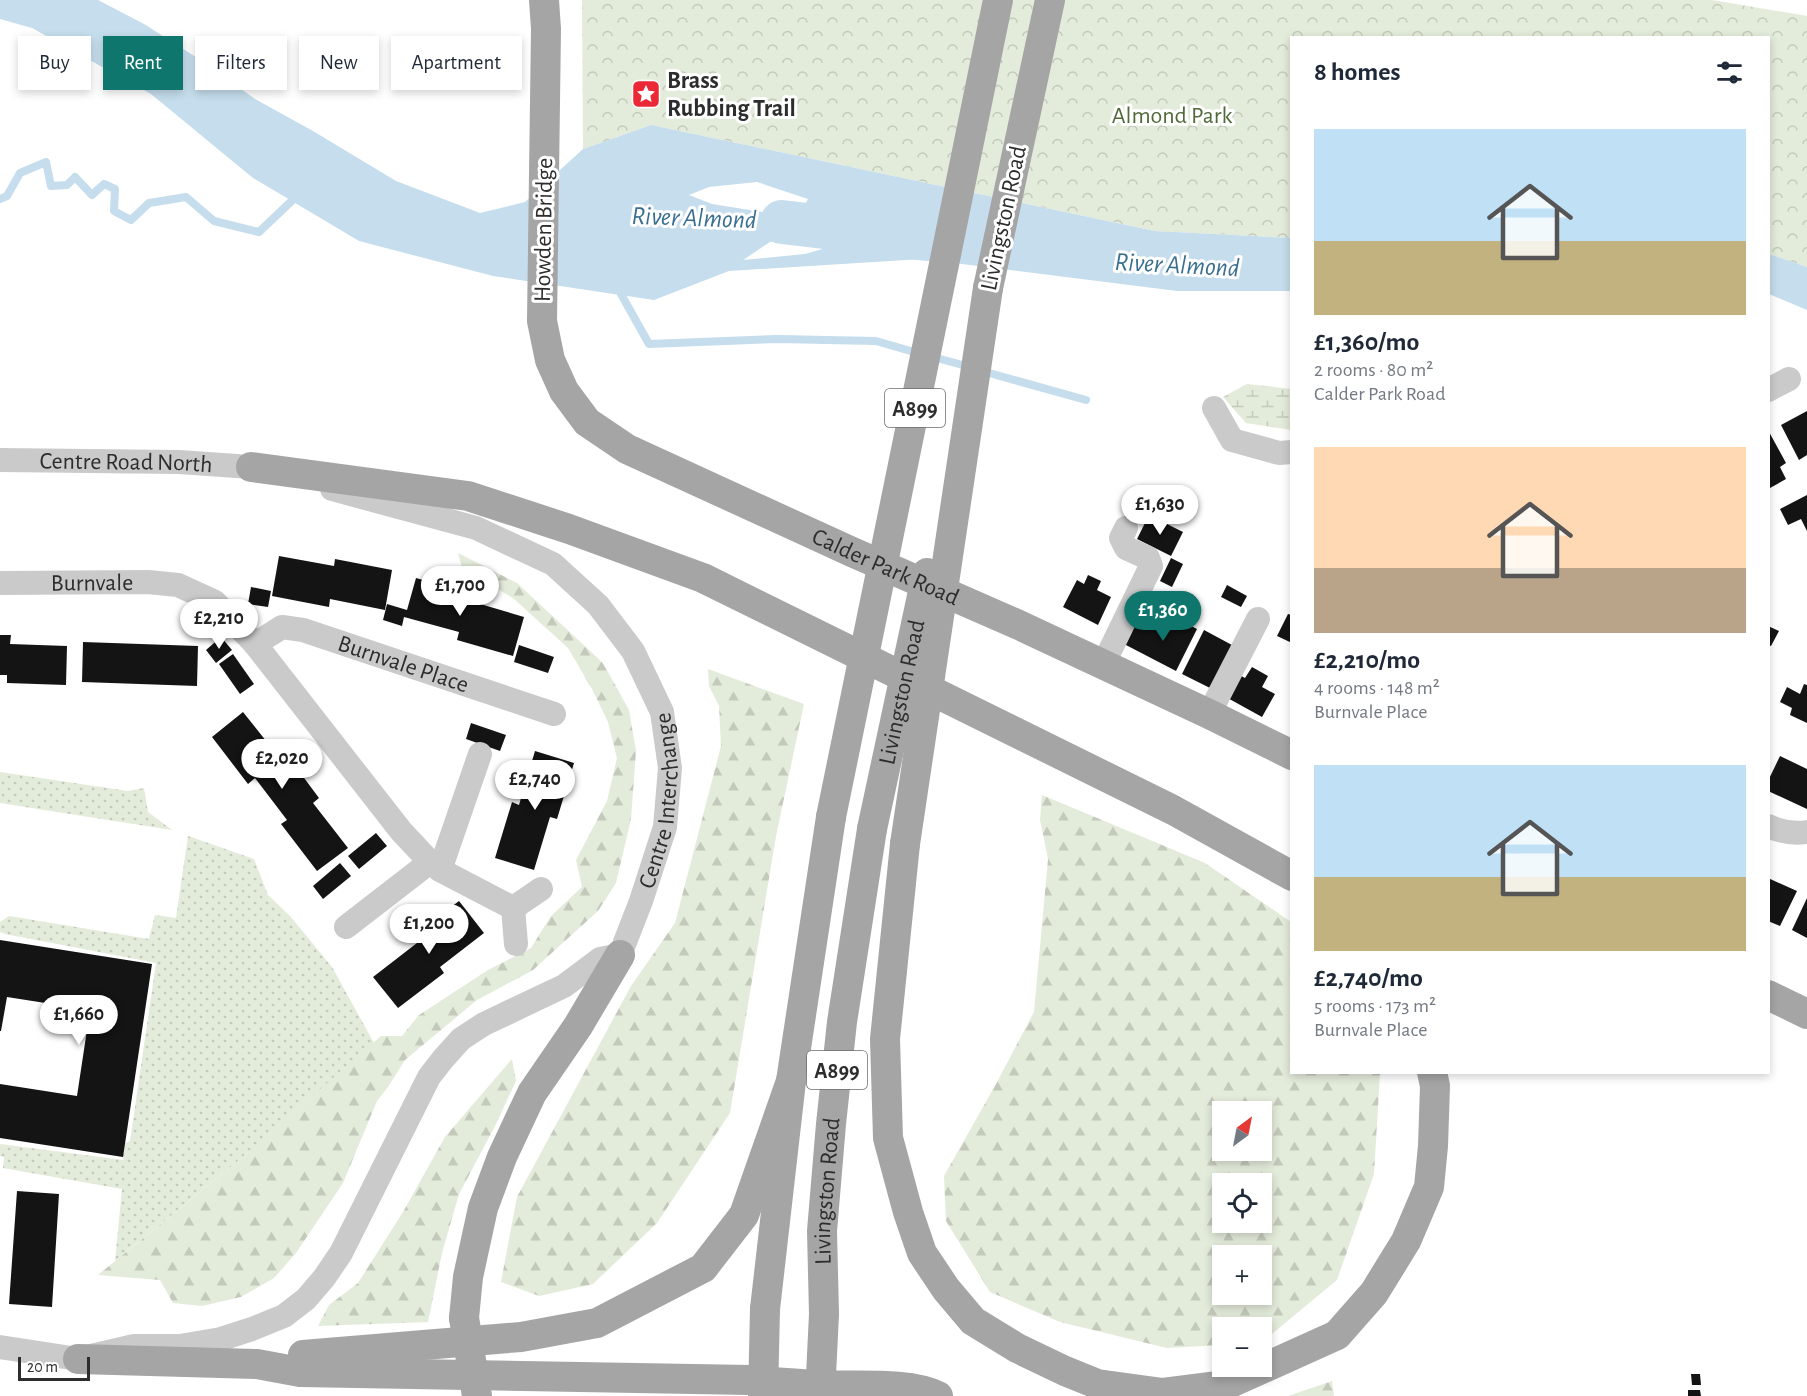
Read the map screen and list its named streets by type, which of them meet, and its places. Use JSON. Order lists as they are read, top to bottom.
{
  "streets": {
    "main road": [
      "Livingston Road",
      "Howden Bridge",
      "A899",
      "Calder Park Road"
    ],
    "street": [
      "Centre Road North",
      "Burnvale",
      "Burnvale Place",
      "Centre Interchange"
    ]
  },
  "crossings": [
    ["Howden Bridge", "Calder Park Road"],
    ["Centre Road North", "Centre Interchange"],
    ["Burnvale", "Burnvale Place"]
  ],
  "water": ["River Almond"],
  "parks": ["Almond Park"],
  "places": {
    "place": ["Brass Rubbing Trail"]
  },
  "scale_bar": "20 m",
  "north": "top right",
  "page": {
    "chip": [
      "Buy",
      "Rent",
      "Filters",
      "New",
      "Apartment"
    ],
    "heading": "8 homes",
    "list": [
      {
        "name": "£1,360/mo",
        "note": "2 rooms · 80 m² · Calder Park Road"
      },
      {
        "name": "£2,210/mo",
        "note": "4 rooms · 148 m² · Burnvale Place"
      },
      {
        "name": "£2,740/mo",
        "note": "5 rooms · 173 m² · Burnvale Place"
      }
    ],
    "price": [
      "£1,630",
      "£1,700",
      "£1,360",
      "£2,210",
      "£2,020",
      "£2,740",
      "£1,200",
      "£1,660"
    ],
    "map_buttons": ["+", "−"],
    "scale": "20 m"
  }
}
